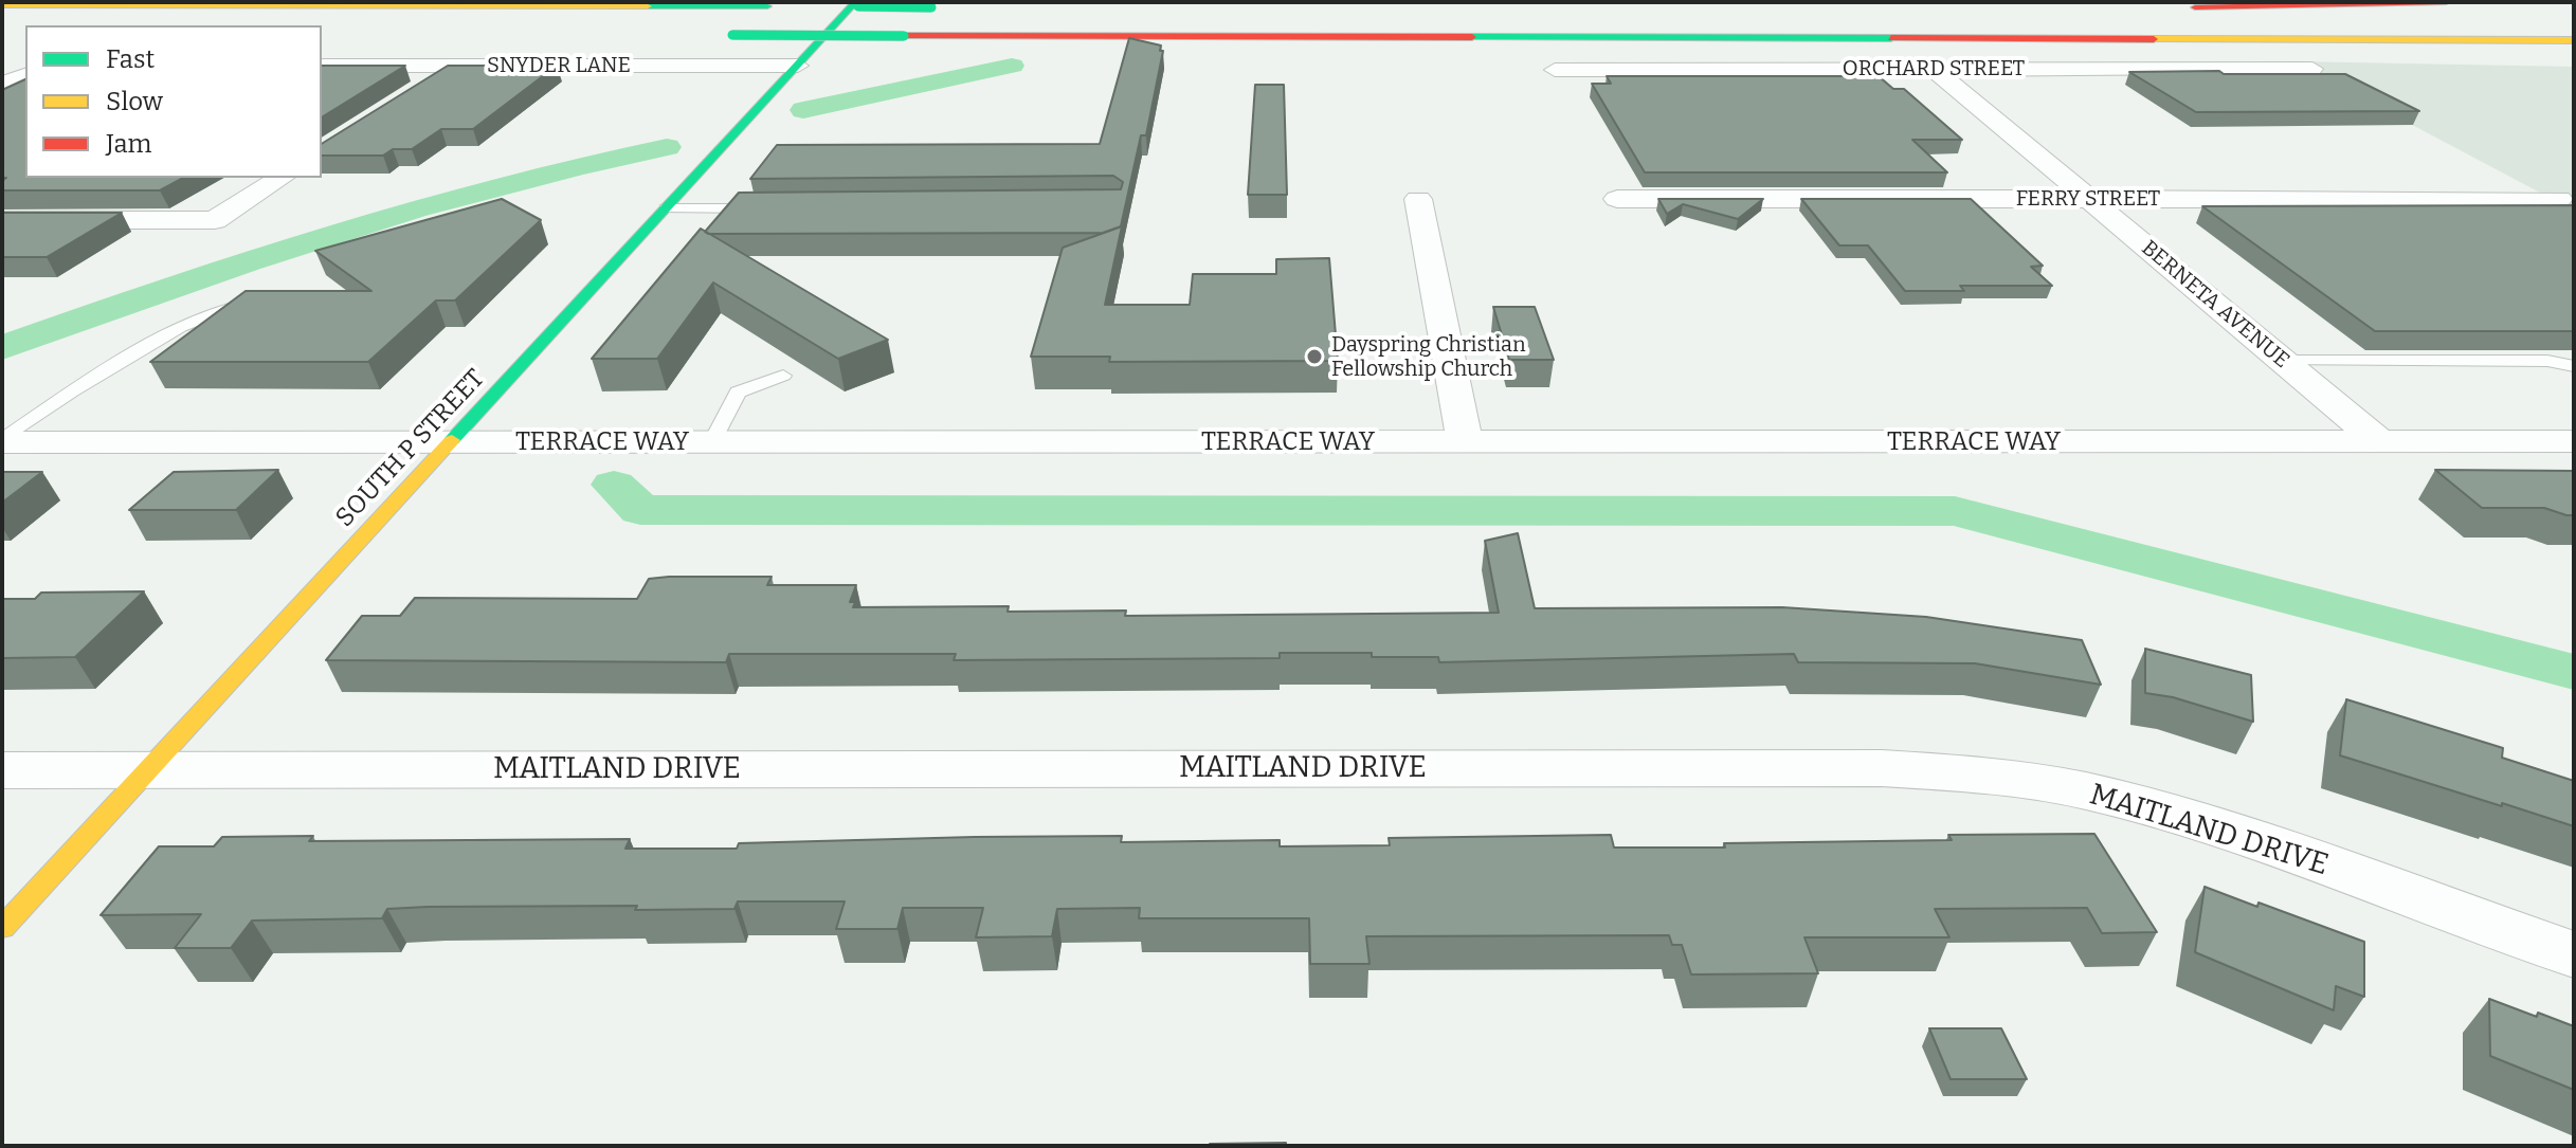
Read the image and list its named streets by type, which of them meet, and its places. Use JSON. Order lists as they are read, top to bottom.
{
  "streets": {
    "main road": ["SOUTH P STREET"],
    "street": [
      "SNYDER LANE",
      "ORCHARD STREET",
      "FERRY STREET",
      "BERNETA AVENUE",
      "TERRACE WAY",
      "MAITLAND DRIVE"
    ]
  },
  "crossings": [
    ["SNYDER LANE", "SOUTH P STREET"],
    ["ORCHARD STREET", "BERNETA AVENUE"],
    ["FERRY STREET", "BERNETA AVENUE"],
    ["BERNETA AVENUE", "TERRACE WAY"],
    ["TERRACE WAY", "SOUTH P STREET"],
    ["SOUTH P STREET", "MAITLAND DRIVE"]
  ],
  "places": ["Dayspring Christian Fellowship Church"],
  "legend": ["Fast", "Slow", "Jam"]
}
